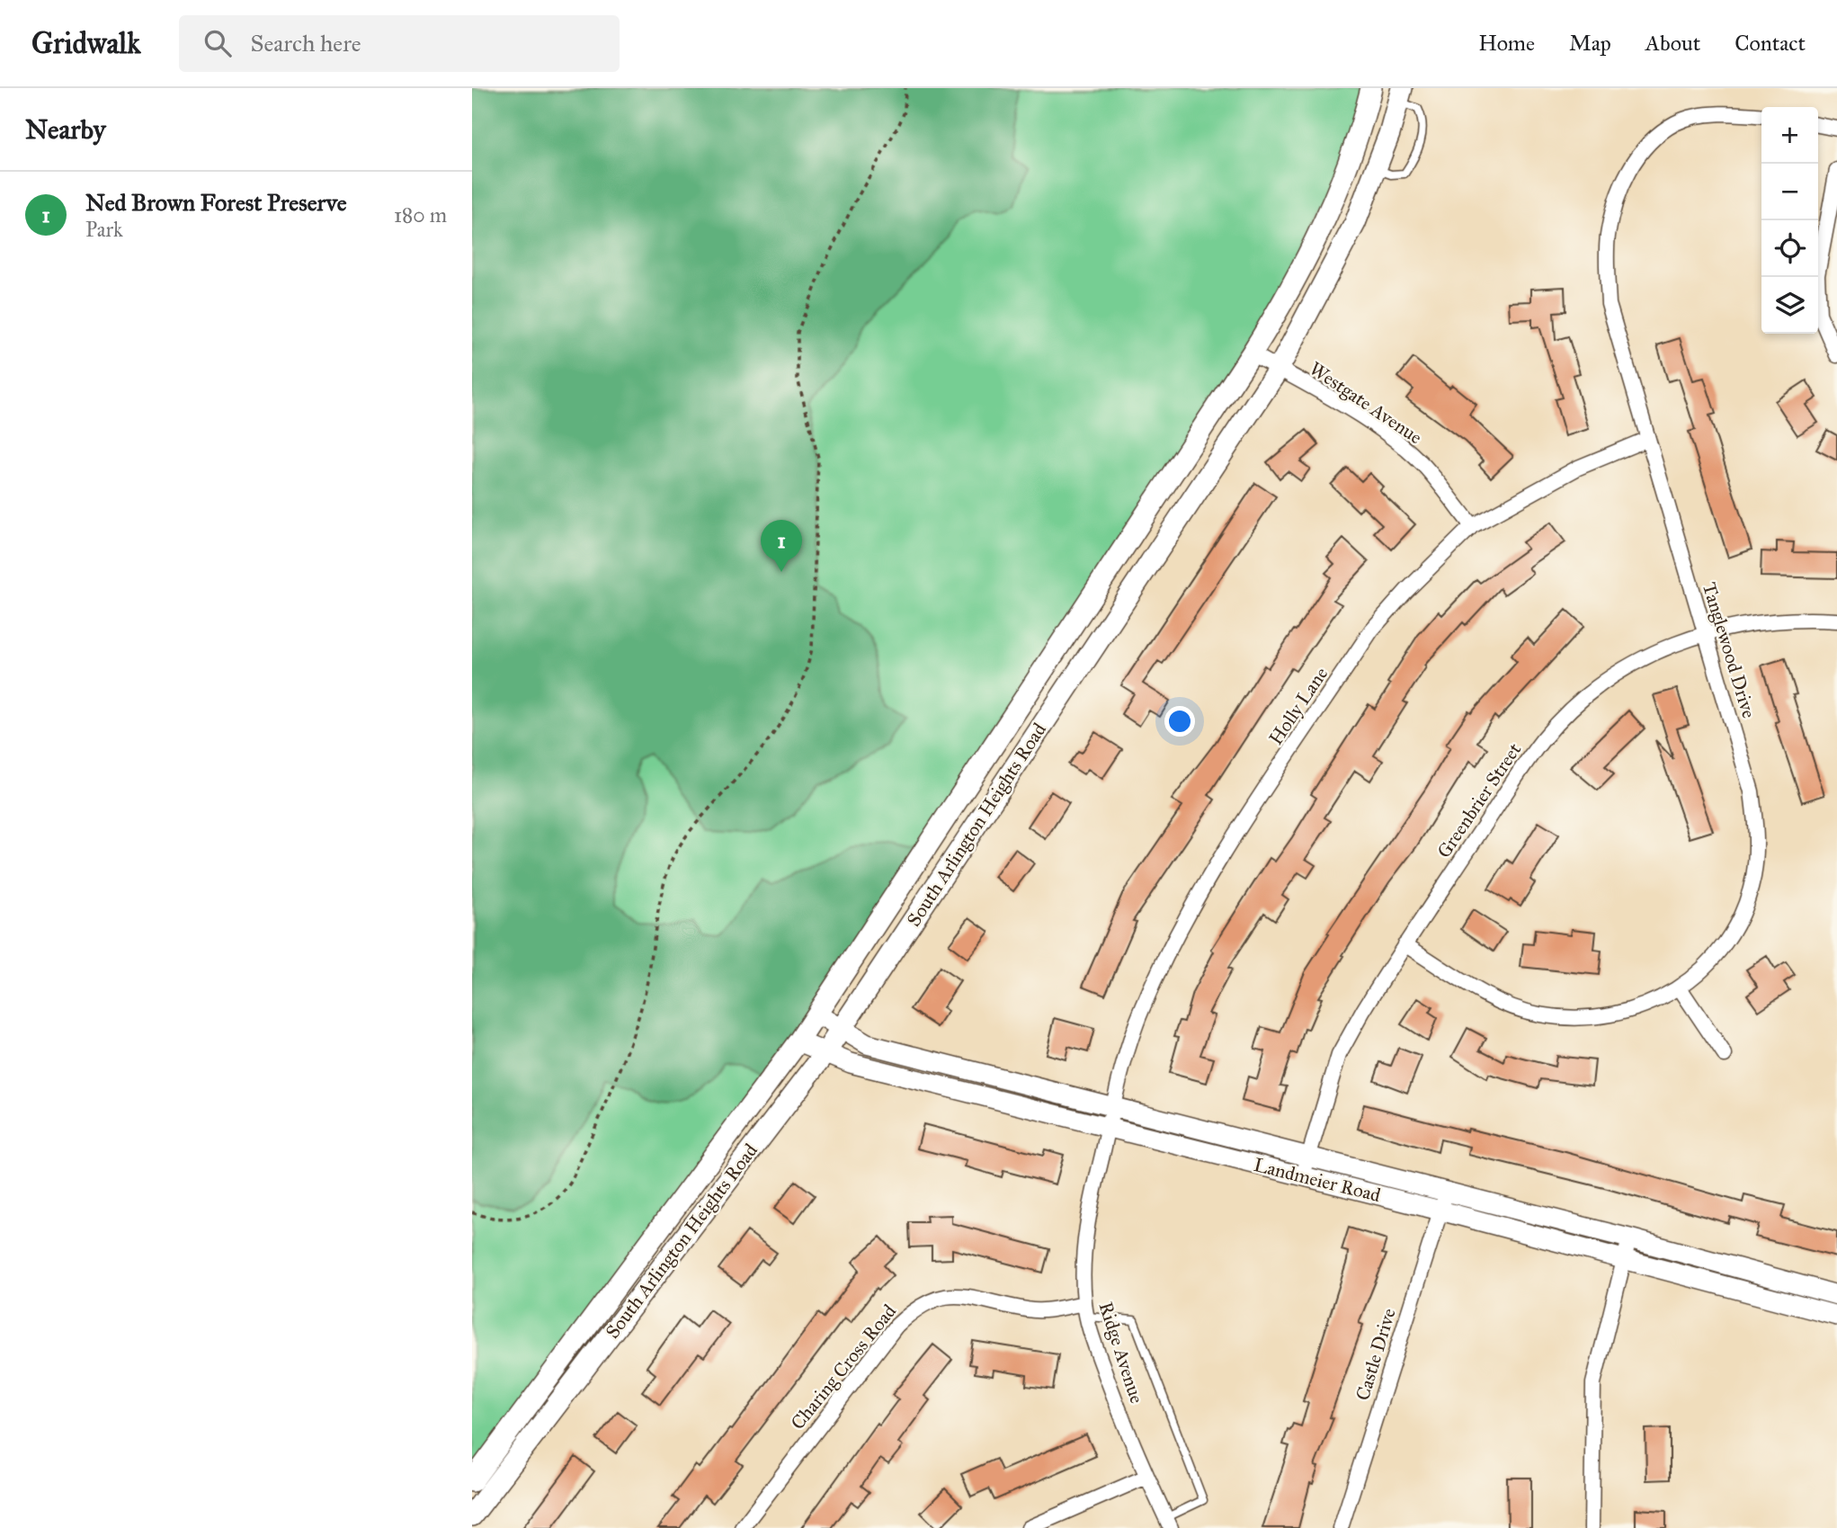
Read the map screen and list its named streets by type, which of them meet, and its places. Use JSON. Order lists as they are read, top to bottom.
{
  "streets": {
    "main road": ["South Arlington Heights Road"],
    "street": [
      "Westgate Avenue",
      "Tanglewood Drive",
      "Holly Lane",
      "Greenbrier Street",
      "Landmeier Road",
      "Ridge Avenue",
      "Castle Drive",
      "Charing Cross Road"
    ]
  },
  "crossings": [
    ["Westgate Avenue", "Holly Lane"],
    ["Westgate Avenue", "South Arlington Heights Road"],
    ["Tanglewood Drive", "Holly Lane"],
    ["Tanglewood Drive", "Greenbrier Street"],
    ["Holly Lane", "Landmeier Road"],
    ["Holly Lane", "Ridge Avenue"],
    ["Greenbrier Street", "Landmeier Road"],
    ["South Arlington Heights Road", "Landmeier Road"],
    ["Landmeier Road", "Ridge Avenue"],
    ["Landmeier Road", "Castle Drive"],
    ["Ridge Avenue", "Charing Cross Road"]
  ],
  "page": {
    "header": "Gridwalk",
    "search": "Search here",
    "nav": [
      "Home",
      "Map",
      "About",
      "Contact"
    ],
    "heading": "Nearby",
    "map_buttons": ["+", "−"],
    "list": [
      {
        "mark": "1",
        "name": "Ned Brown Forest Preserve",
        "note": "Park",
        "value": "180 m"
      }
    ],
    "pins": "1"
  }
}
